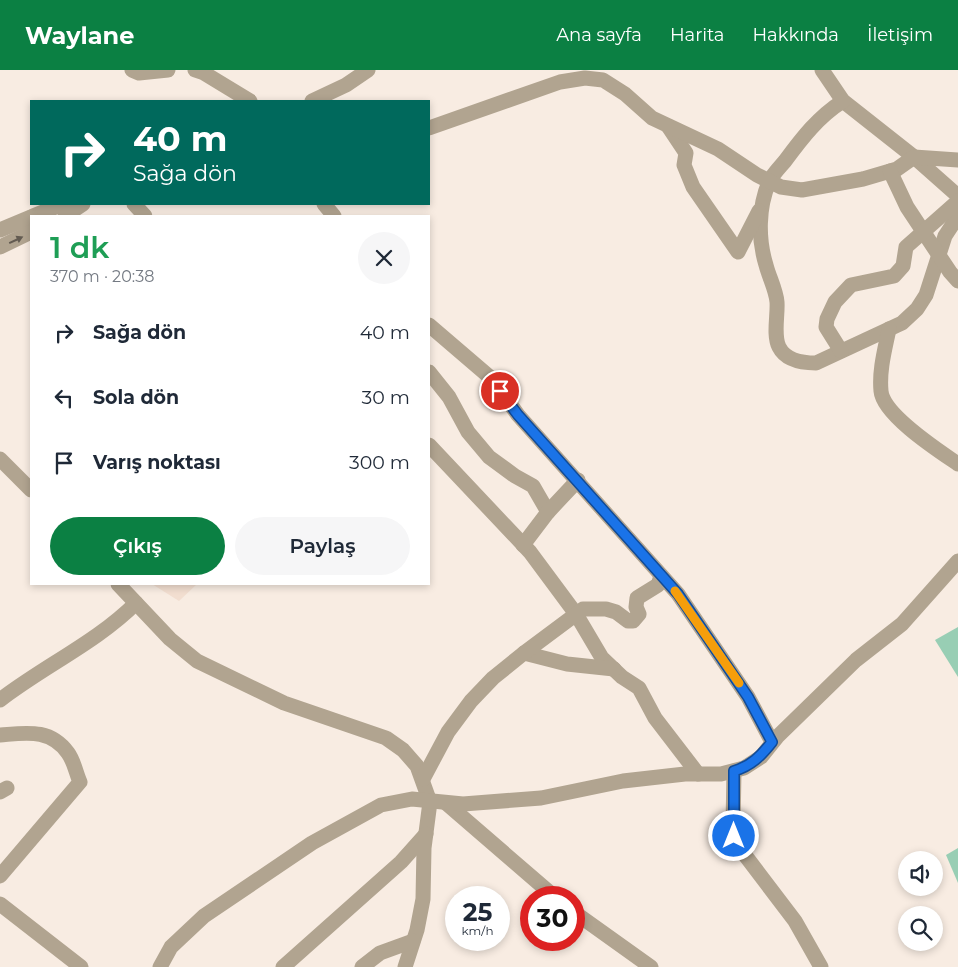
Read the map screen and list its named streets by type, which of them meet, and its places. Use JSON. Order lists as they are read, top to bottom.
{
  "page": {
    "header": "Waylane",
    "nav": [
      "Ana sayfa",
      "Harita",
      "Hakkında",
      "İletişim"
    ],
    "turn": ["40 m", "Sağa dön"],
    "heading": ["1 dk", "370 m · 20:38"],
    "list": [
      {
        "name": "Sağa dön",
        "value": "40 m"
      },
      {
        "name": "Sola dön",
        "value": "30 m"
      },
      {
        "name": "Varış noktası",
        "value": "300 m"
      }
    ],
    "buttons": ["Çıkış", "Paylaş"],
    "speed": "25 km/h",
    "limit": "30"
  }
}
